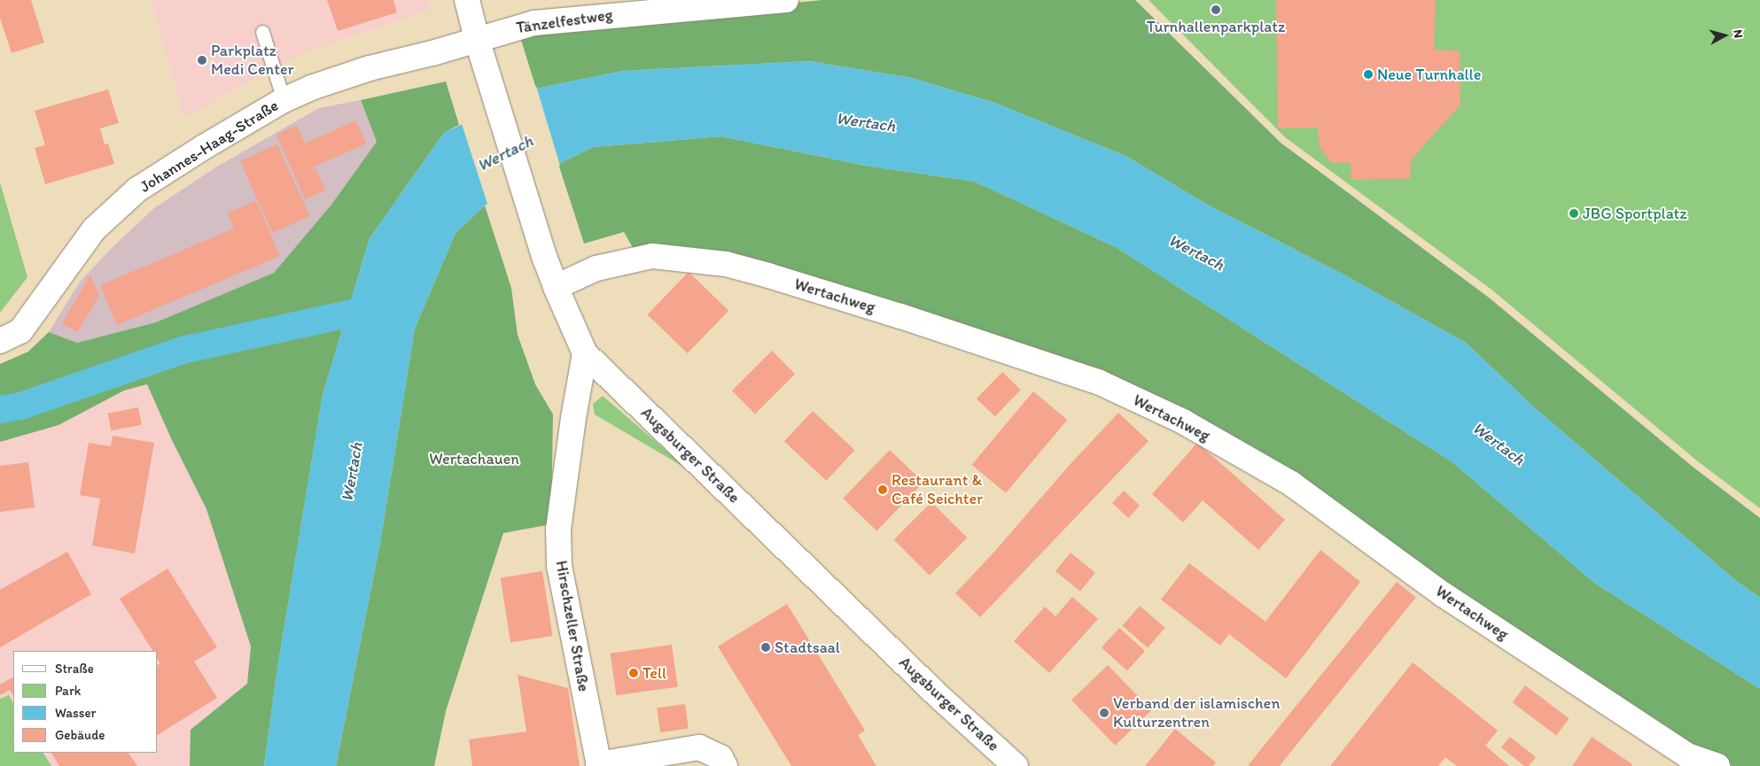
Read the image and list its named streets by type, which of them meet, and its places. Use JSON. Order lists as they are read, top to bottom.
{
  "streets": {
    "street": [
      "Tänzelfestweg",
      "Johannes-Haag-Straße",
      "Wertachweg",
      "Augsburger Straße",
      "Hirschzeller Straße"
    ]
  },
  "crossings": [
    ["Tänzelfestweg", "Johannes-Haag-Straße"],
    ["Tänzelfestweg", "Augsburger Straße"],
    ["Johannes-Haag-Straße", "Augsburger Straße"],
    ["Wertachweg", "Augsburger Straße"],
    ["Augsburger Straße", "Hirschzeller Straße"]
  ],
  "water": ["Wertach"],
  "parks": ["Wertachauen"],
  "places": [
    "Turnhallenparkplatz",
    "Parkplatz Medi Center",
    "Neue Turnhalle",
    "JBG Sportplatz",
    "Restaurant & Café Seichter",
    "Stadtsaal",
    "Tell",
    "Verband der islamischen Kulturzentren"
  ],
  "legend": [
    "Straße",
    "Park",
    "Wasser",
    "Gebäude"
  ],
  "north": "right"
}
